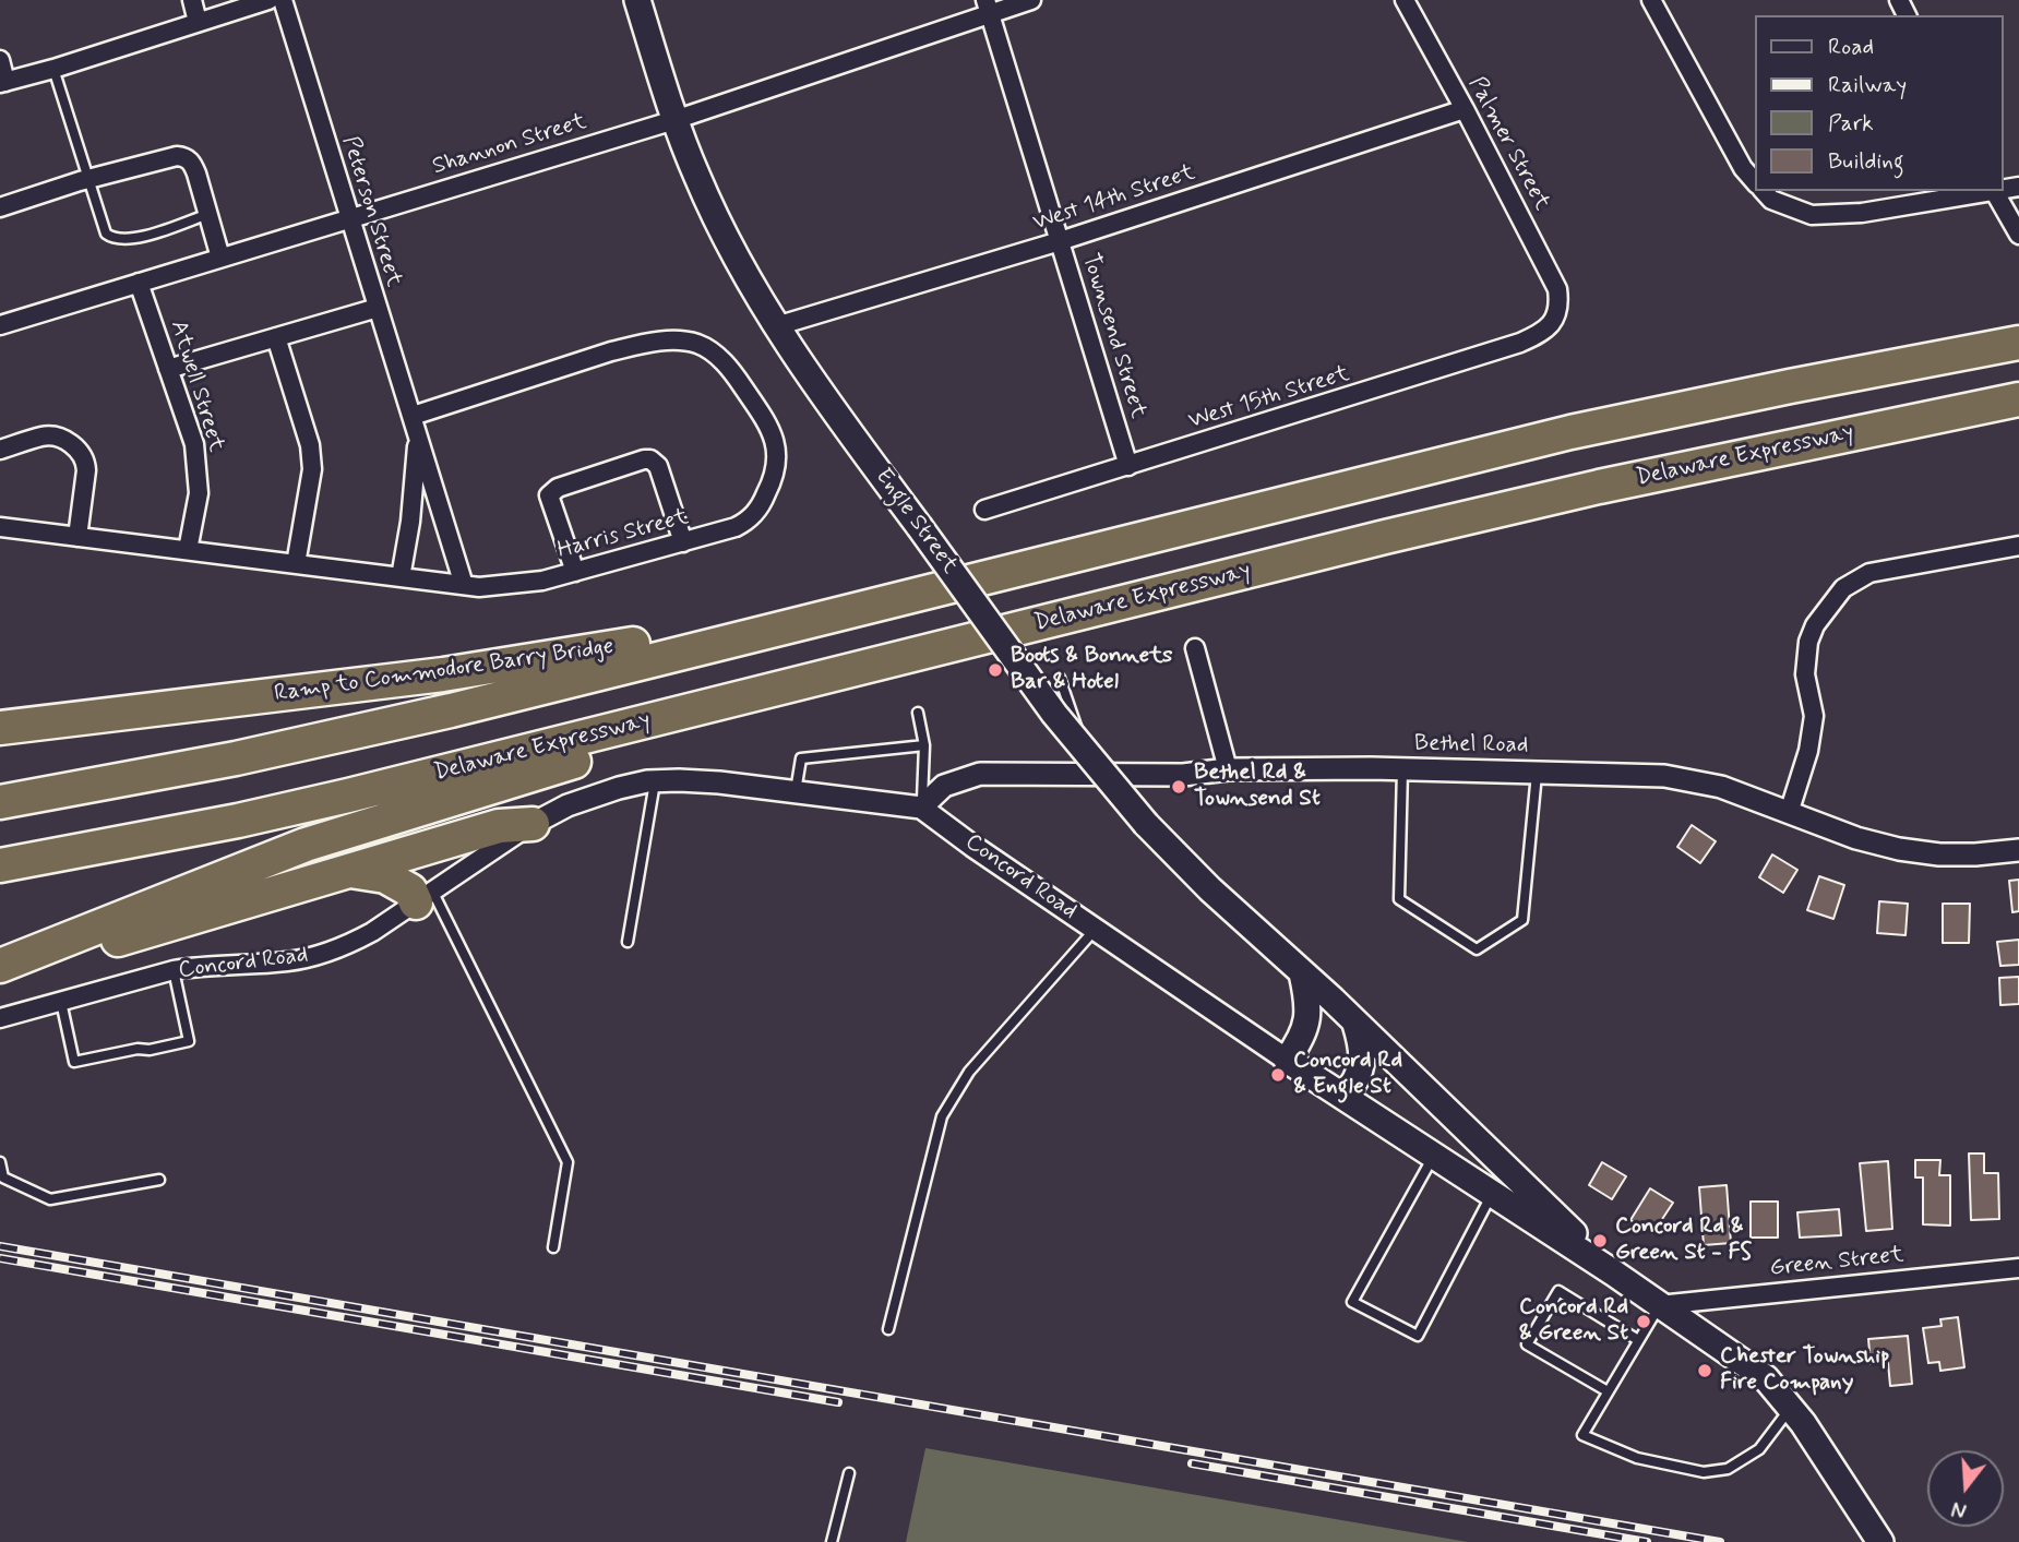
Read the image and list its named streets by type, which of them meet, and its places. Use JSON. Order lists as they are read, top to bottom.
{
  "streets": {
    "highway": ["Delaware Expressway", "Ramp to Commodore Barry Bridge"],
    "main road": ["Engle Street", "Concord Road"],
    "street": [
      "Palmer Street",
      "Shannon Street",
      "West 14th Street",
      "Peterson Street",
      "Townsend Street",
      "Atwell Street",
      "West 15th Street",
      "Harris Street",
      "Bethel Road",
      "Green Street"
    ]
  },
  "crossings": [
    ["Palmer Street", "West 14th Street"],
    ["Palmer Street", "West 15th Street"],
    ["Shannon Street", "Peterson Street"],
    ["Shannon Street", "Townsend Street"],
    ["Shannon Street", "Atwell Street"],
    ["Shannon Street", "Engle Street"],
    ["West 14th Street", "Townsend Street"],
    ["West 14th Street", "Engle Street"],
    ["Peterson Street", "Harris Street"],
    ["Townsend Street", "West 15th Street"],
    ["Atwell Street", "Harris Street"],
    ["Engle Street", "Concord Road"],
    ["Bethel Road", "Concord Road"],
    ["Concord Road", "Green Street"]
  ],
  "places": [
    "Boots & Bonnets Bar & Hotel",
    "Bethel Rd & Townsend St",
    "Concord Rd & Engle St",
    "Concord Rd & Green St - FS",
    "Concord Rd & Green St",
    "Chester Township Fire Company"
  ],
  "legend": [
    "Road",
    "Railway",
    "Park",
    "Building"
  ],
  "north": "bottom"
}
